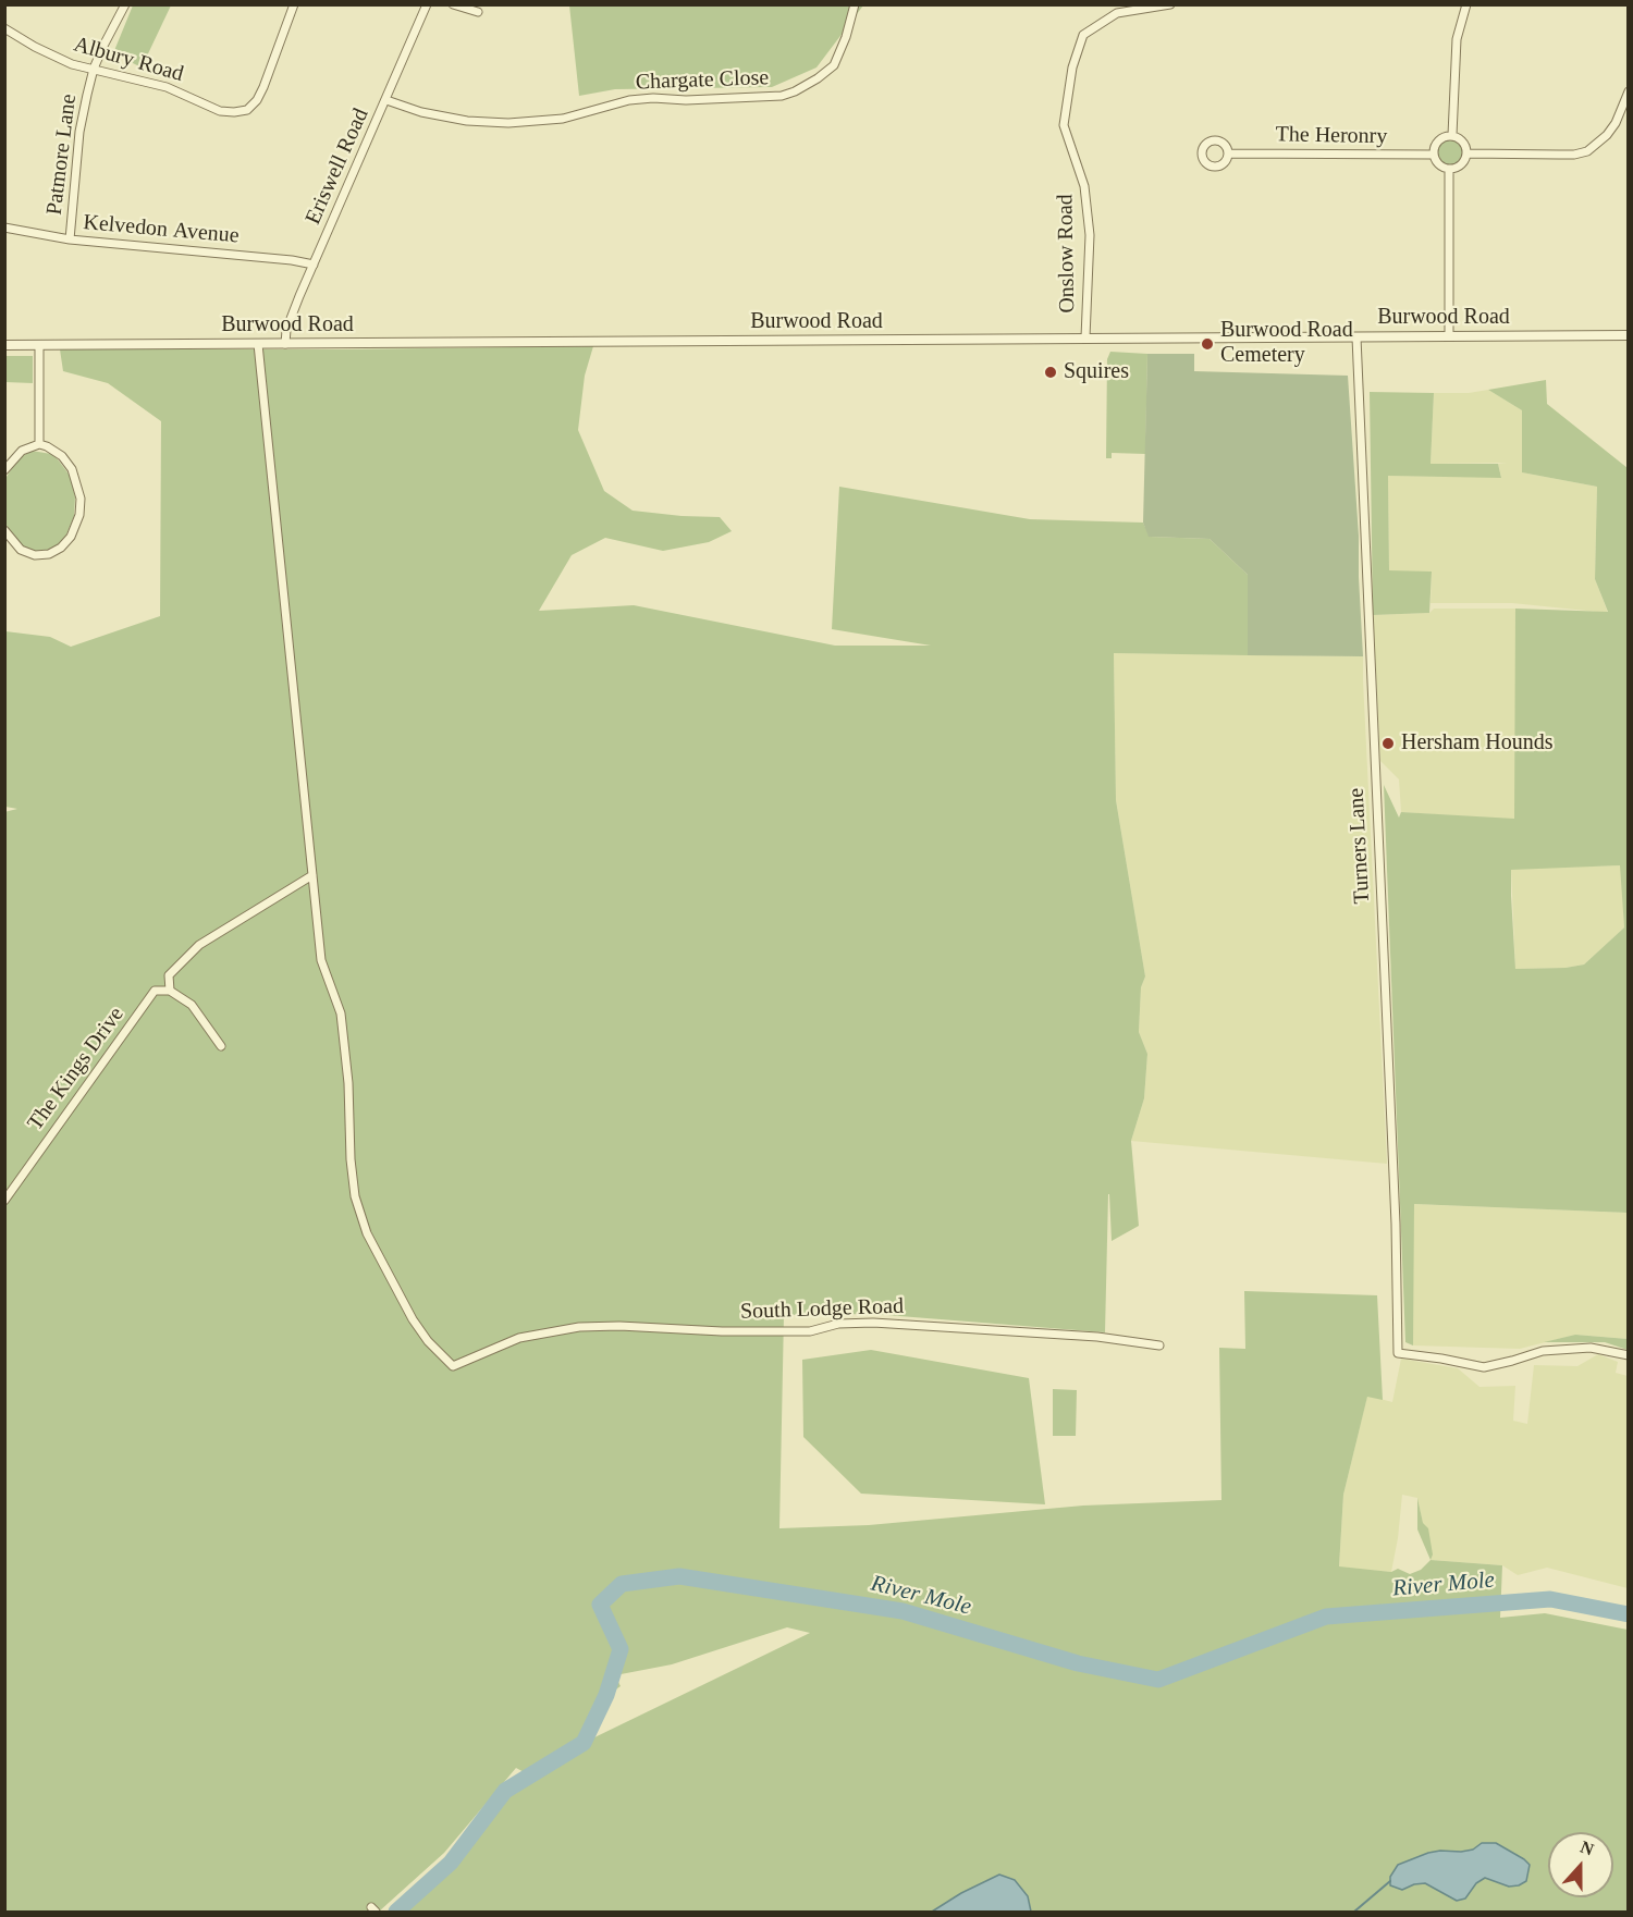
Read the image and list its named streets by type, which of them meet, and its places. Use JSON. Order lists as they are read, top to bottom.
{
  "streets": {
    "street": [
      "Albury Road",
      "Chargate Close",
      "The Heronry",
      "Patmore Lane",
      "Eriswell Road",
      "Kelvedon Avenue",
      "Onslow Road",
      "Burwood Road",
      "Turners Lane",
      "The Kings Drive",
      "South Lodge Road"
    ]
  },
  "crossings": [
    ["Albury Road", "Patmore Lane"],
    ["Chargate Close", "Eriswell Road"],
    ["Patmore Lane", "Kelvedon Avenue"],
    ["Eriswell Road", "Kelvedon Avenue"],
    ["Eriswell Road", "Burwood Road"],
    ["Onslow Road", "Burwood Road"],
    ["Burwood Road", "Turners Lane"],
    ["The Kings Drive", "South Lodge Road"]
  ],
  "water": ["River Mole"],
  "places": ["Burwood Road Cemetery", "Squires", "Hersham Hounds"],
  "north": "top"
}
